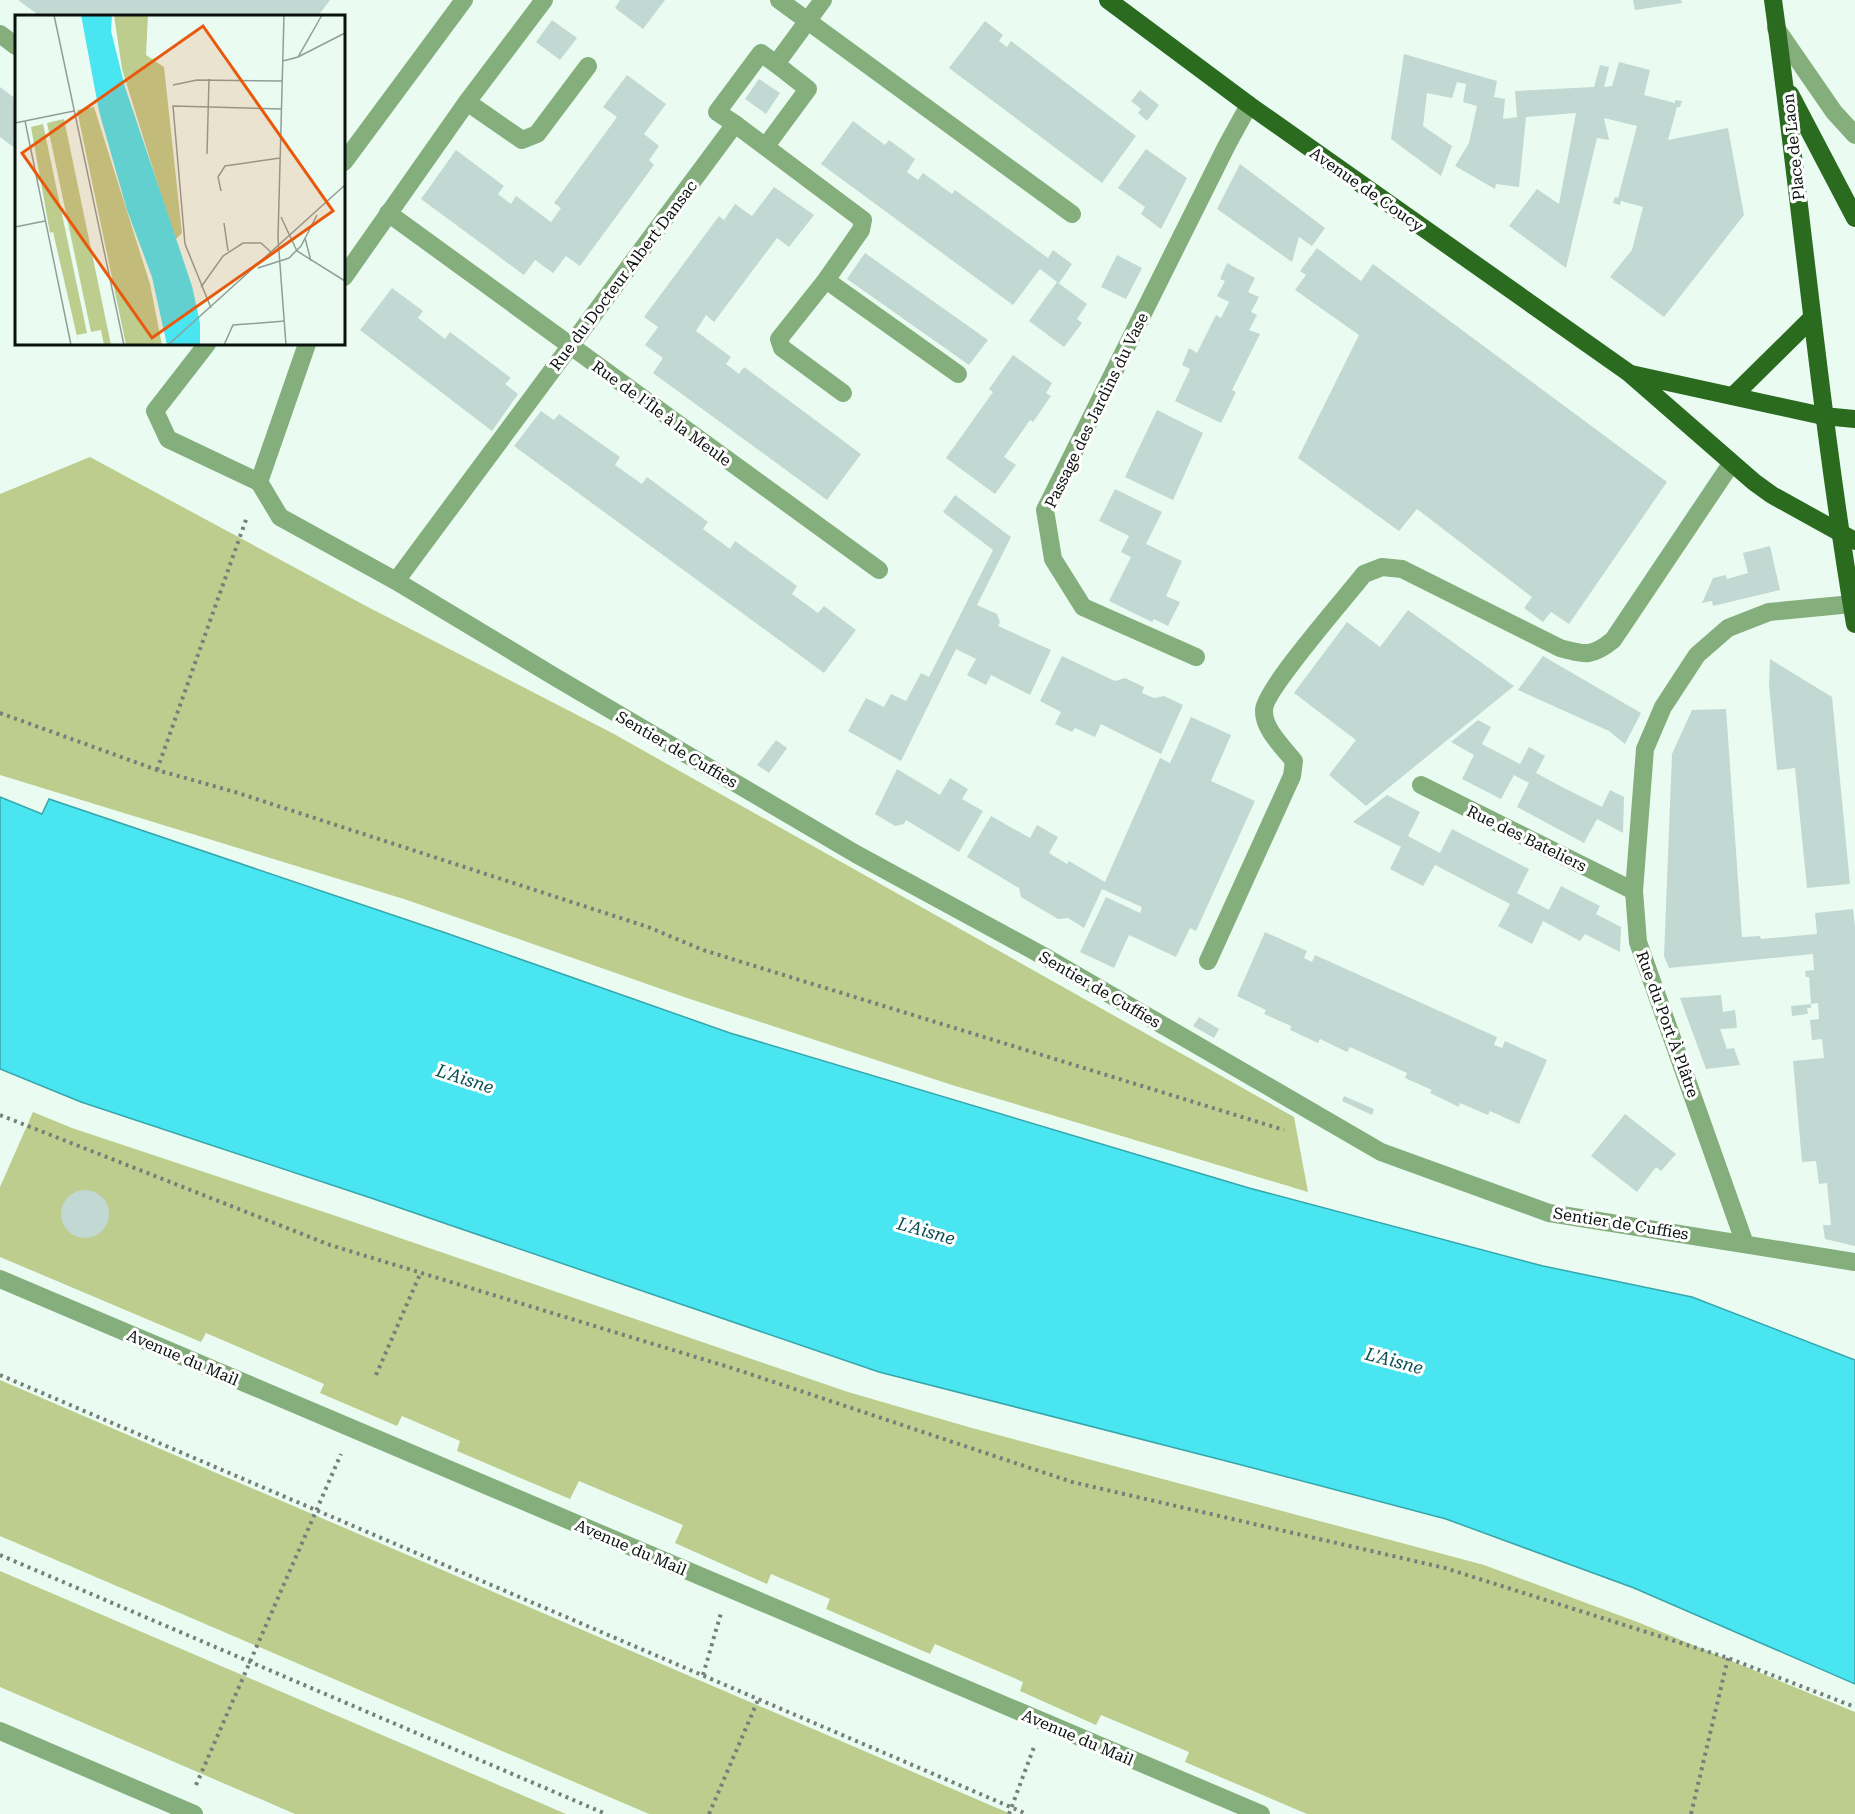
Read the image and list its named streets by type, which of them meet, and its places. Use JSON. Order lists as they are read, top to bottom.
{
  "streets": {
    "main road": ["Place de Laon", "Avenue de Coucy"],
    "street": [
      "Rue du Docteur Albert Dansac",
      "Passage des Jardins du Vase",
      "Rue de l'Île à la Meule",
      "Sentier de Cuffies",
      "Rue des Bateliers",
      "Rue du Port À Plâtre",
      "Avenue du Mail"
    ]
  },
  "crossings": [
    ["Place de Laon", "Rue du Port À Plâtre"],
    ["Avenue de Coucy", "Passage des Jardins du Vase"],
    ["Rue du Docteur Albert Dansac", "Rue de l'Île à la Meule"],
    ["Rue du Docteur Albert Dansac", "Sentier de Cuffies"],
    ["Sentier de Cuffies", "Rue du Port À Plâtre"],
    ["Rue des Bateliers", "Rue du Port À Plâtre"]
  ],
  "water": ["L'Aisne"]
}
